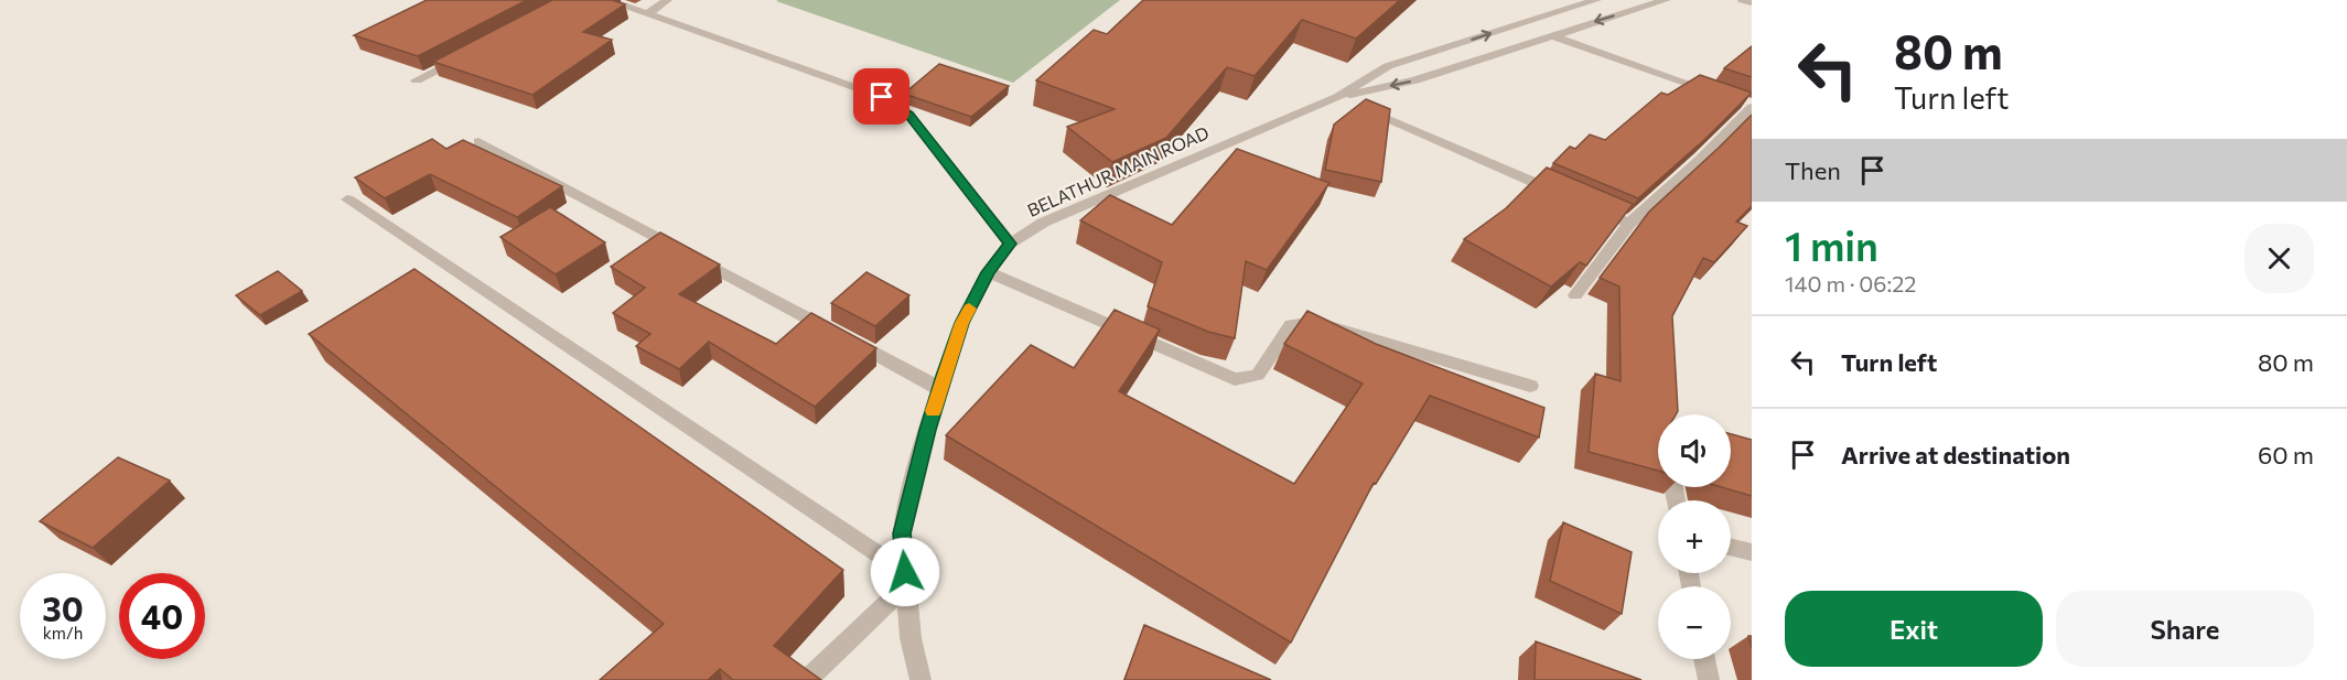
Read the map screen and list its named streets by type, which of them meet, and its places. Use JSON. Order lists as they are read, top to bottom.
{
  "streets": {
    "street": ["BELATHUR MAIN ROAD"]
  },
  "page": {
    "turn": ["80 m", "Turn left"],
    "then": "Then",
    "heading": ["1 min", "140 m · 06:22"],
    "list": [
      {
        "name": "Turn left",
        "value": "80 m"
      },
      {
        "name": "Arrive at destination",
        "value": "60 m"
      }
    ],
    "map_buttons": ["+", "−"],
    "speed": "30 km/h",
    "limit": "40",
    "buttons": ["Exit", "Share"]
  }
}
